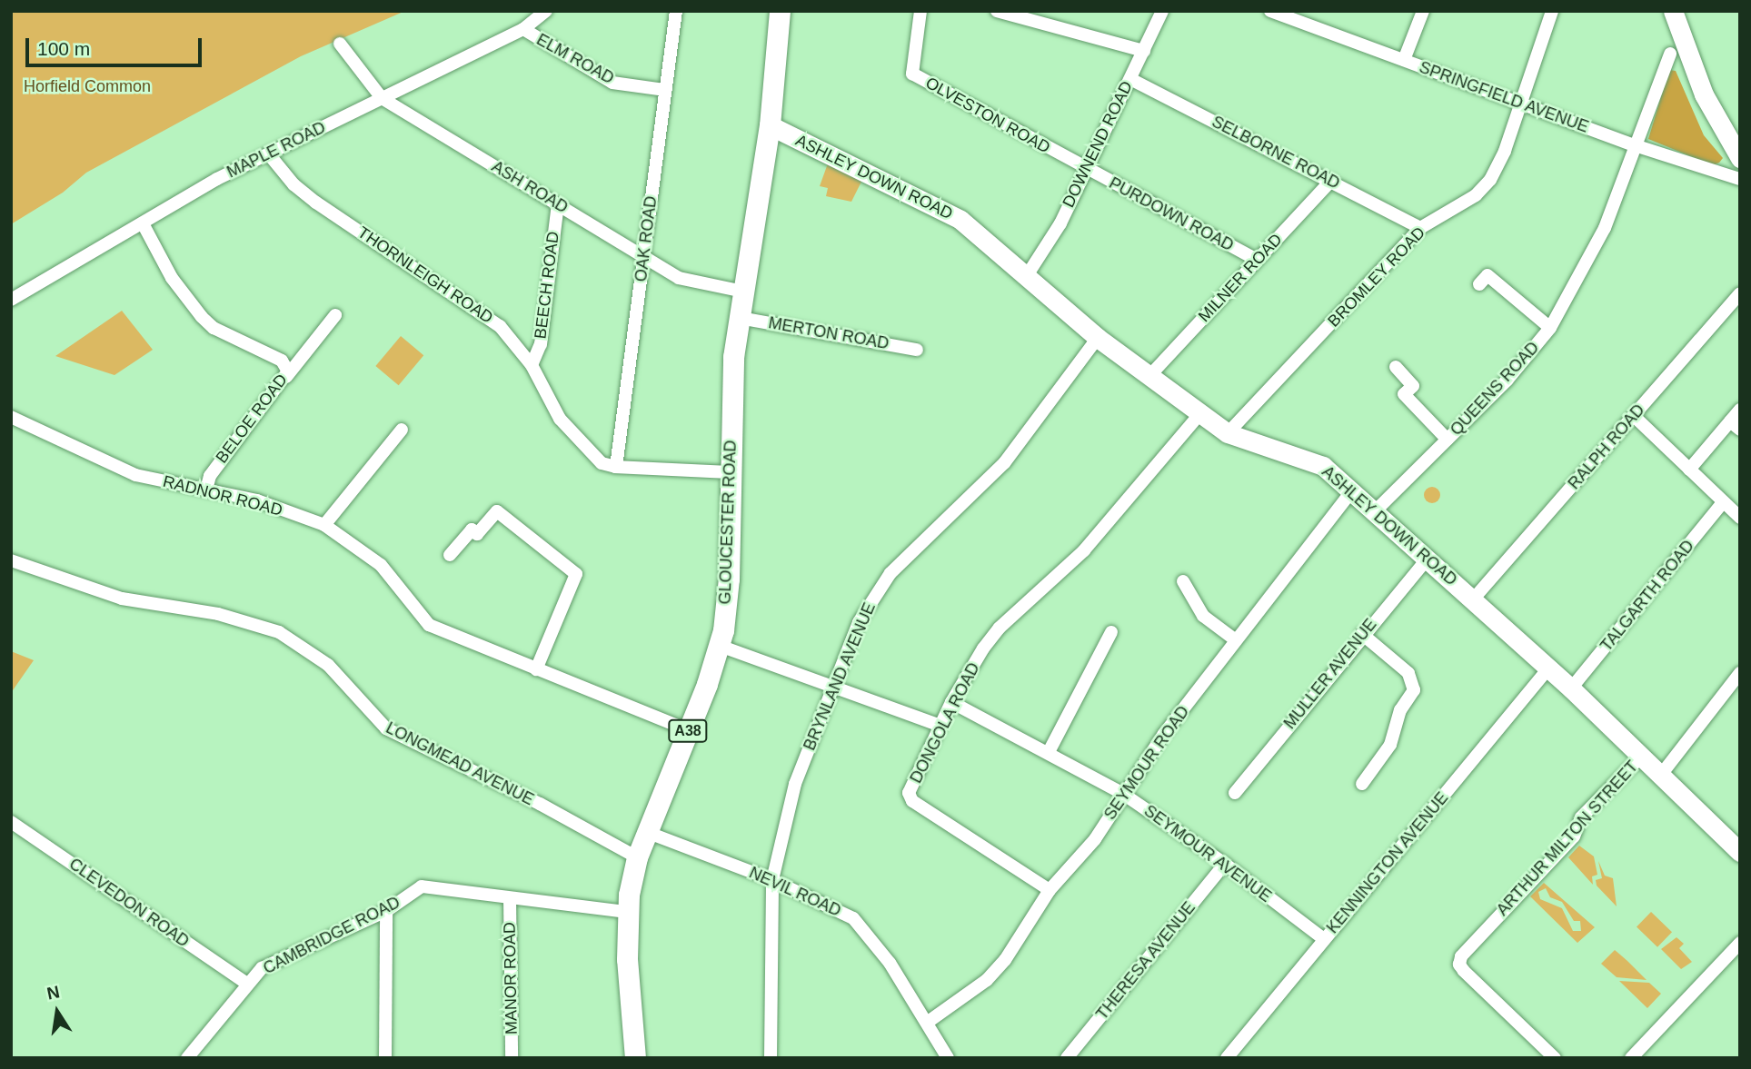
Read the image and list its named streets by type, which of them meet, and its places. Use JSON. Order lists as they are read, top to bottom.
{
  "streets": {
    "main road": ["ASHLEY DOWN ROAD", "GLOUCESTER ROAD", "A38"],
    "street": [
      "ELM ROAD",
      "SPRINGFIELD AVENUE",
      "OLVESTON ROAD",
      "DOWNEND ROAD",
      "MAPLE ROAD",
      "SELBORNE ROAD",
      "ASH ROAD",
      "PURDOWN ROAD",
      "OAK ROAD",
      "THORNLEIGH ROAD",
      "BROMLEY ROAD",
      "MILNER ROAD",
      "BEECH ROAD",
      "MERTON ROAD",
      "QUEENS ROAD",
      "BELOE ROAD",
      "RALPH ROAD",
      "RADNOR ROAD",
      "TALGARTH ROAD",
      "MULLER AVENUE",
      "BRYNLAND AVENUE",
      "DONGOLA ROAD",
      "SEYMOUR ROAD",
      "LONGMEAD AVENUE",
      "ARTHUR MILTON STREET",
      "SEYMOUR AVENUE",
      "KENNINGTON AVENUE",
      "NEVIL ROAD",
      "CLEVEDON ROAD",
      "CAMBRIDGE ROAD",
      "THERESA AVENUE",
      "MANOR ROAD"
    ]
  },
  "crossings": [
    ["ELM ROAD", "MAPLE ROAD"],
    ["ELM ROAD", "OAK ROAD"],
    ["SPRINGFIELD AVENUE", "BROMLEY ROAD"],
    ["SPRINGFIELD AVENUE", "QUEENS ROAD"],
    ["OLVESTON ROAD", "DOWNEND ROAD"],
    ["OLVESTON ROAD", "PURDOWN ROAD"],
    ["DOWNEND ROAD", "SELBORNE ROAD"],
    ["DOWNEND ROAD", "ASHLEY DOWN ROAD"],
    ["DOWNEND ROAD", "PURDOWN ROAD"],
    ["MAPLE ROAD", "ASH ROAD"],
    ["MAPLE ROAD", "THORNLEIGH ROAD"],
    ["MAPLE ROAD", "BELOE ROAD"],
    ["SELBORNE ROAD", "BROMLEY ROAD"],
    ["SELBORNE ROAD", "MILNER ROAD"],
    ["ASHLEY DOWN ROAD", "BROMLEY ROAD"],
    ["ASHLEY DOWN ROAD", "MILNER ROAD"],
    ["ASHLEY DOWN ROAD", "QUEENS ROAD"],
    ["ASHLEY DOWN ROAD", "RALPH ROAD"],
    ["ASHLEY DOWN ROAD", "GLOUCESTER ROAD"],
    ["ASHLEY DOWN ROAD", "TALGARTH ROAD"],
    ["ASHLEY DOWN ROAD", "MULLER AVENUE"],
    ["ASHLEY DOWN ROAD", "BRYNLAND AVENUE"],
    ["ASHLEY DOWN ROAD", "DONGOLA ROAD"],
    ["ASHLEY DOWN ROAD", "SEYMOUR ROAD"],
    ["ASHLEY DOWN ROAD", "ARTHUR MILTON STREET"],
    ["ASHLEY DOWN ROAD", "KENNINGTON AVENUE"],
    ["ASH ROAD", "OAK ROAD"],
    ["ASH ROAD", "BEECH ROAD"],
    ["ASH ROAD", "GLOUCESTER ROAD"],
    ["PURDOWN ROAD", "MILNER ROAD"],
    ["OAK ROAD", "THORNLEIGH ROAD"],
    ["THORNLEIGH ROAD", "BEECH ROAD"],
    ["THORNLEIGH ROAD", "GLOUCESTER ROAD"],
    ["MERTON ROAD", "GLOUCESTER ROAD"],
    ["BELOE ROAD", "RADNOR ROAD"],
    ["RADNOR ROAD", "GLOUCESTER ROAD"],
    ["GLOUCESTER ROAD", "LONGMEAD AVENUE"],
    ["GLOUCESTER ROAD", "NEVIL ROAD"],
    ["GLOUCESTER ROAD", "CAMBRIDGE ROAD"],
    ["BRYNLAND AVENUE", "NEVIL ROAD"],
    ["DONGOLA ROAD", "SEYMOUR ROAD"],
    ["DONGOLA ROAD", "SEYMOUR AVENUE"],
    ["SEYMOUR ROAD", "SEYMOUR AVENUE"],
    ["SEYMOUR ROAD", "NEVIL ROAD"],
    ["SEYMOUR AVENUE", "KENNINGTON AVENUE"],
    ["SEYMOUR AVENUE", "THERESA AVENUE"],
    ["CLEVEDON ROAD", "CAMBRIDGE ROAD"],
    ["CAMBRIDGE ROAD", "MANOR ROAD"]
  ],
  "parks": ["Horfield Common"],
  "scale_bar": "100 m",
  "north": "top"
}
